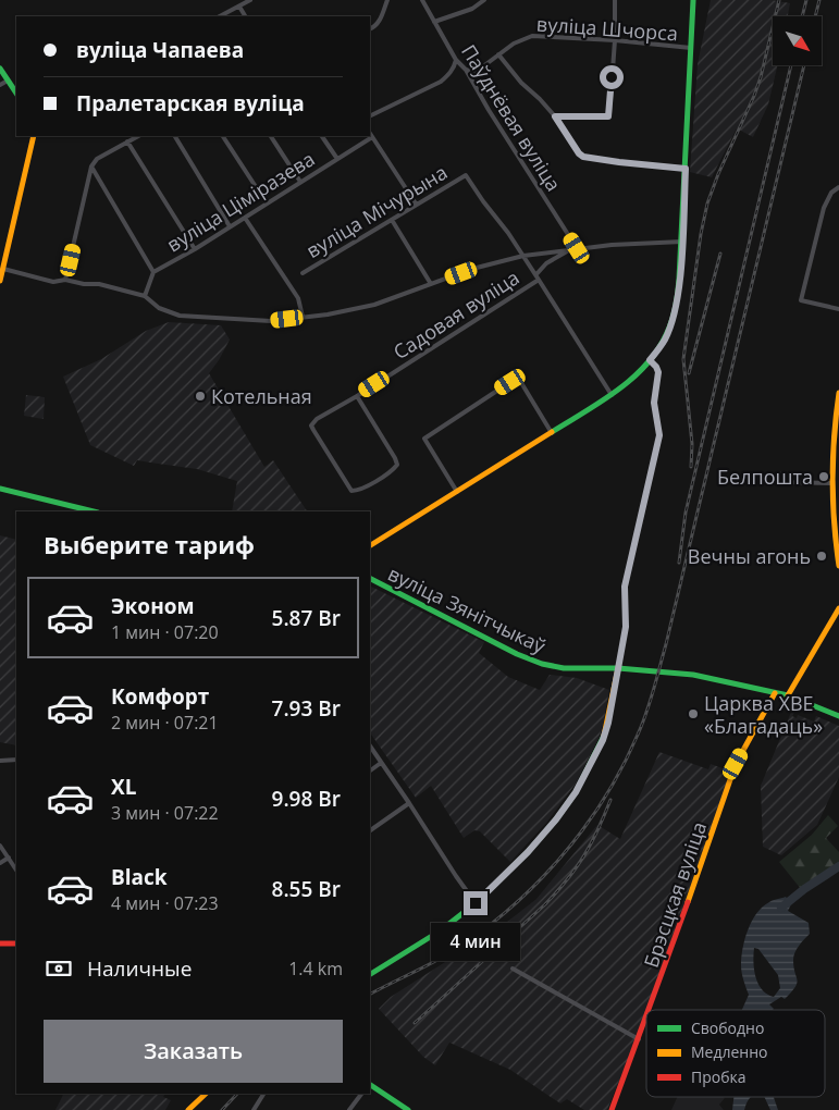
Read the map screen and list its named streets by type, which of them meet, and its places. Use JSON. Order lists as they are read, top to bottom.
{
  "streets": {
    "main road": ["вуліца Зянітчыкаў", "Брэсцкая вуліца"],
    "street": [
      "вуліца Шчорса",
      "Паўднёвая вуліца",
      "вуліца Ціміразева",
      "вуліца Мічурына",
      "Садовая вуліца"
    ]
  },
  "crossings": [
    ["вуліца Шчорса", "Паўднёвая вуліца"],
    ["вуліца Зянітчыкаў", "Брэсцкая вуліца"]
  ],
  "places": [
    "Котельная",
    "Белпошта",
    "Вечны агонь",
    "Царква ХВЕ «Благадаць»"
  ],
  "legend": ["Свободно", "Медленно", "Пробка"],
  "north": "bottom right",
  "page": {
    "banner": ["вуліца Чапаева", "Пралетарская вуліца"],
    "heading": "Выберите тариф",
    "list": [
      {
        "name": "Эконом",
        "note": "1 мин · 07:20",
        "value": "5.87 Br"
      },
      {
        "name": "Комфорт",
        "note": "2 мин · 07:21",
        "value": "7.93 Br"
      },
      {
        "name": "XL",
        "note": "3 мин · 07:22",
        "value": "9.98 Br"
      },
      {
        "name": "Black",
        "note": "4 мин · 07:23",
        "value": "8.55 Br"
      }
    ],
    "bubble": "4 мин",
    "pay": ["Наличные", "1.4 km"],
    "buttons": "Заказать"
  }
}
